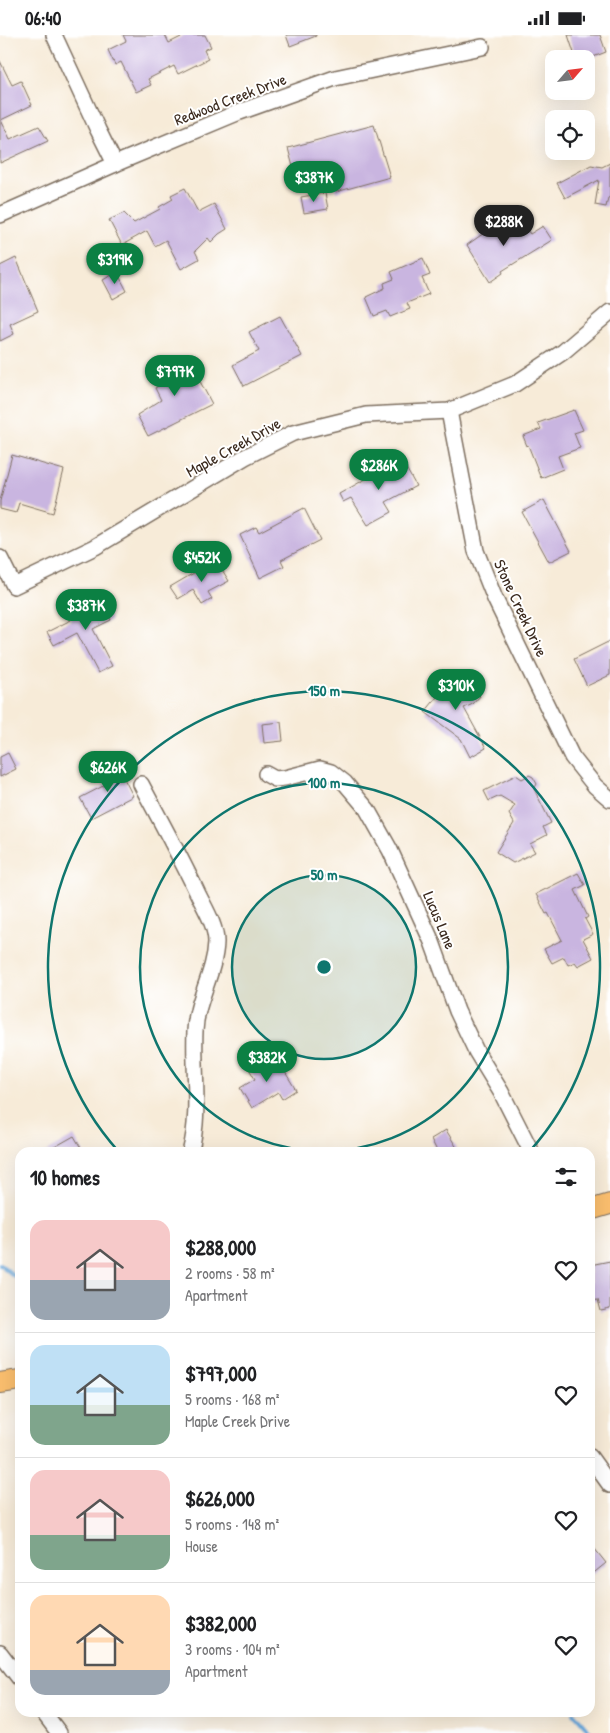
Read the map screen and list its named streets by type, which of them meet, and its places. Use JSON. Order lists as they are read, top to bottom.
{
  "streets": {
    "street": [
      "Redwood Creek Drive",
      "Maple Creek Drive",
      "Stone Creek Drive",
      "Lucus Lane"
    ]
  },
  "crossings": [
    ["Maple Creek Drive", "Stone Creek Drive"]
  ],
  "north": "top right",
  "page": {
    "status": "06:40",
    "price": [
      "$387K",
      "$288K",
      "$319K",
      "$797K",
      "$286K",
      "$452K",
      "$387K",
      "$310K",
      "$626K",
      "$382K"
    ],
    "heading": "10 homes",
    "list": [
      {
        "name": "$288,000",
        "note": "2 rooms · 58 m² · Apartment"
      },
      {
        "name": "$797,000",
        "note": "5 rooms · 168 m² · Maple Creek Drive"
      },
      {
        "name": "$626,000",
        "note": "5 rooms · 148 m² · House"
      },
      {
        "name": "$382,000",
        "note": "3 rooms · 104 m² · Apartment"
      }
    ]
  },
  "rings": ["150 m", "100 m", "50 m"]
}
